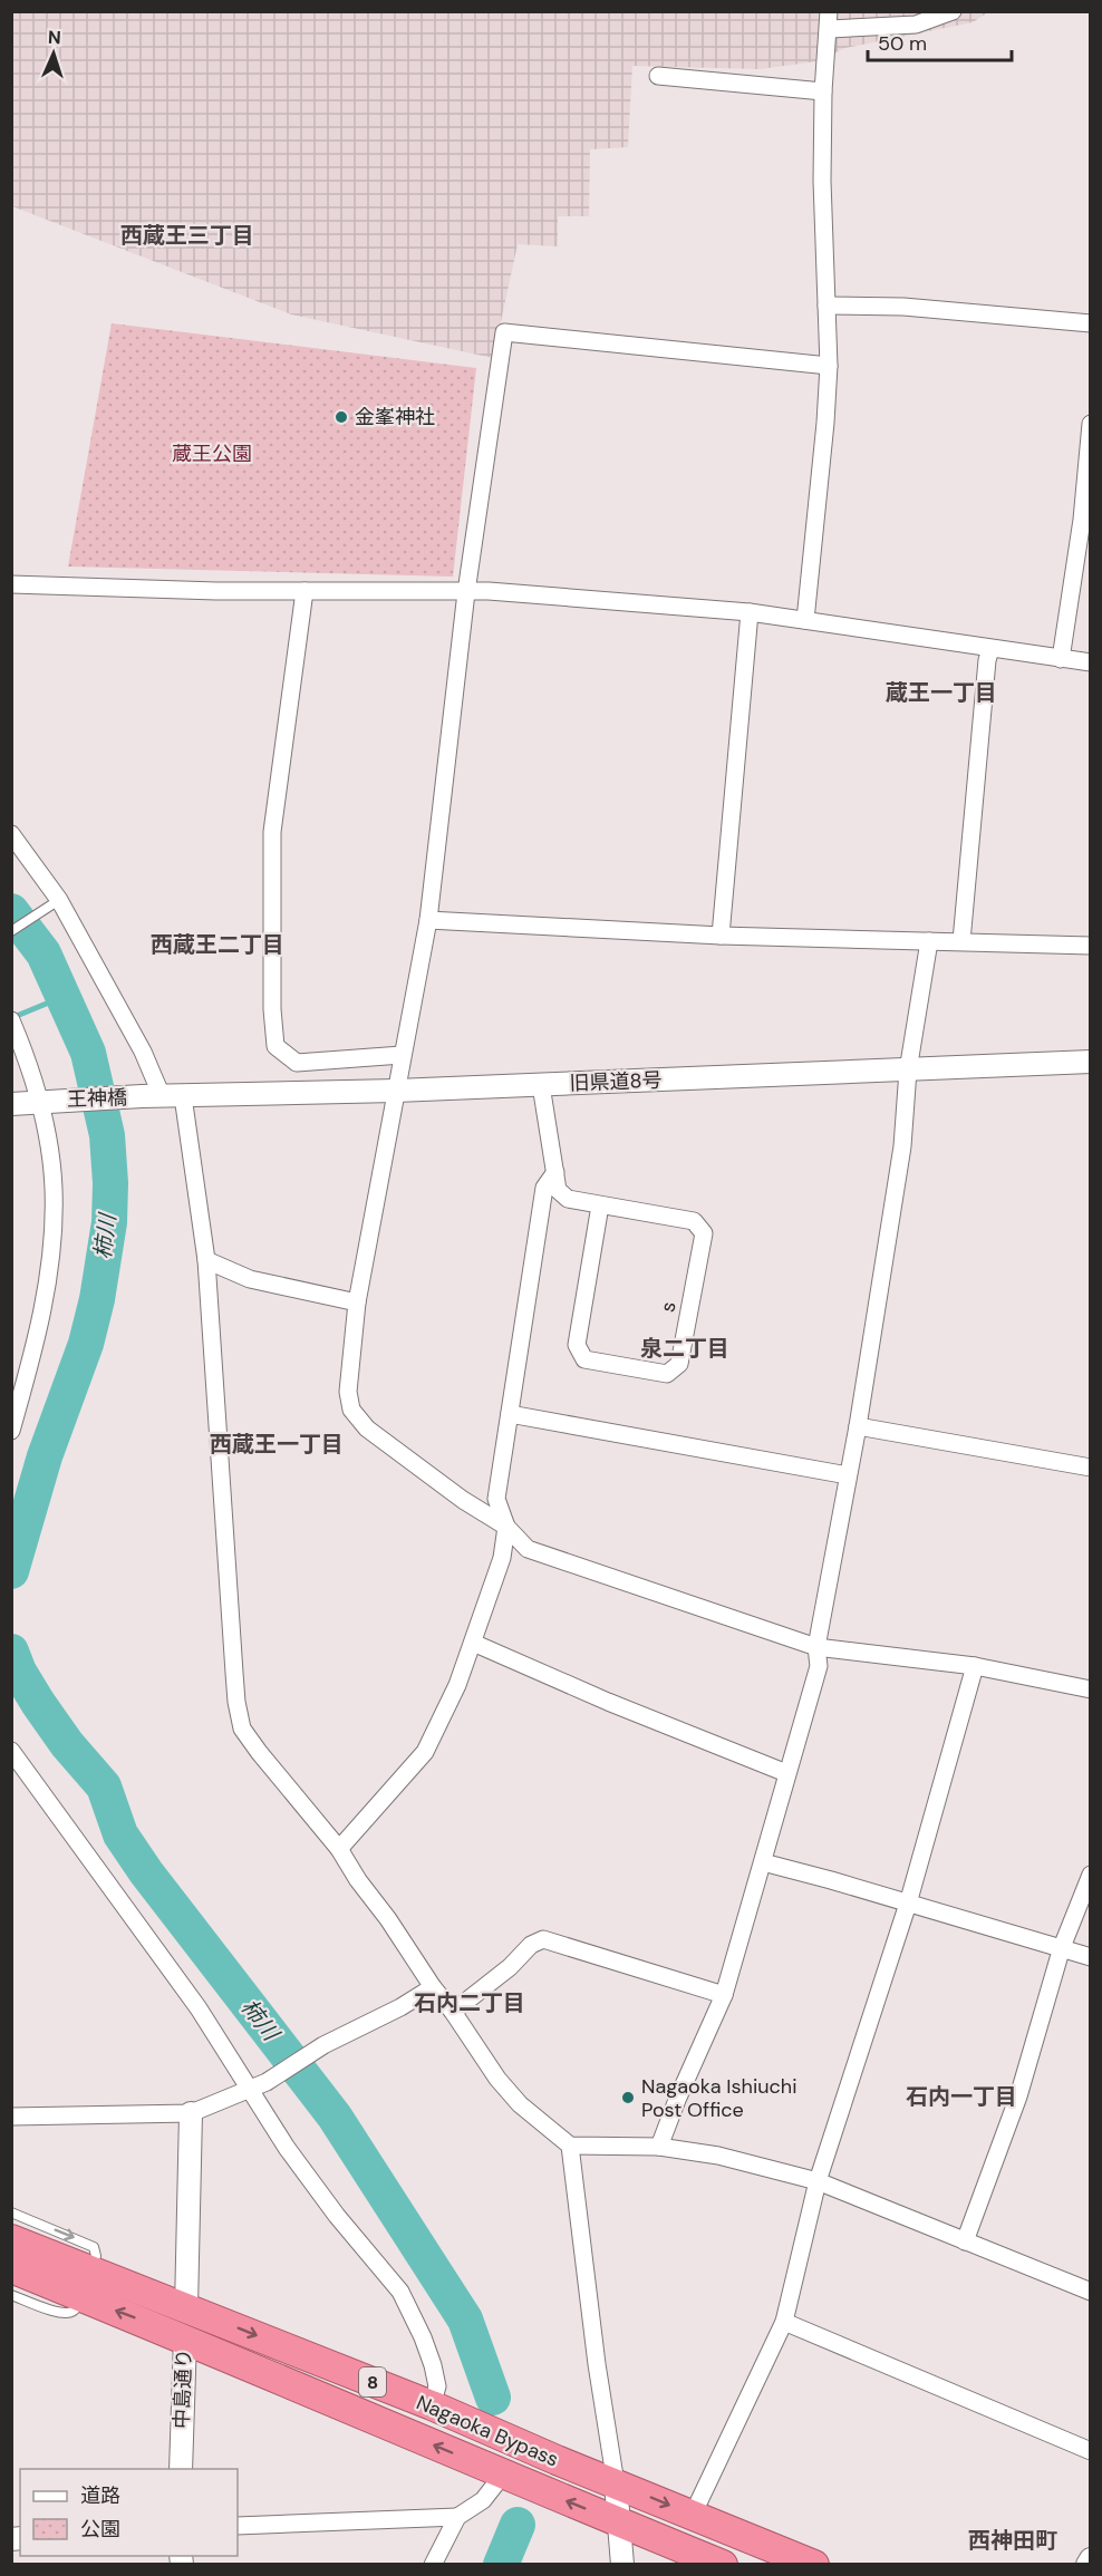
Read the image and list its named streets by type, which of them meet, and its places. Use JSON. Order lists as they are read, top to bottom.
{
  "streets": {
    "highway": ["8", "Nagaoka Bypass"],
    "street": [
      "旧県道8号",
      "王神橋",
      "s",
      "中島通り"
    ]
  },
  "crossings": [
    ["旧県道8号", "王神橋"],
    ["旧県道8号", "s"],
    ["中島通り", "Nagaoka Bypass"]
  ],
  "districts": [
    "西蔵王三丁目",
    "蔵王一丁目",
    "西蔵王二丁目",
    "泉二丁目",
    "西蔵王一丁目",
    "石内二丁目",
    "石内一丁目",
    "西神田町"
  ],
  "water": ["柿川"],
  "parks": ["蔵王公園"],
  "places": ["金峯神社", "Nagaoka Ishiuchi Post Office"],
  "legend": ["道路", "公園"],
  "scale_bar": "50 m",
  "north": "top"
}
